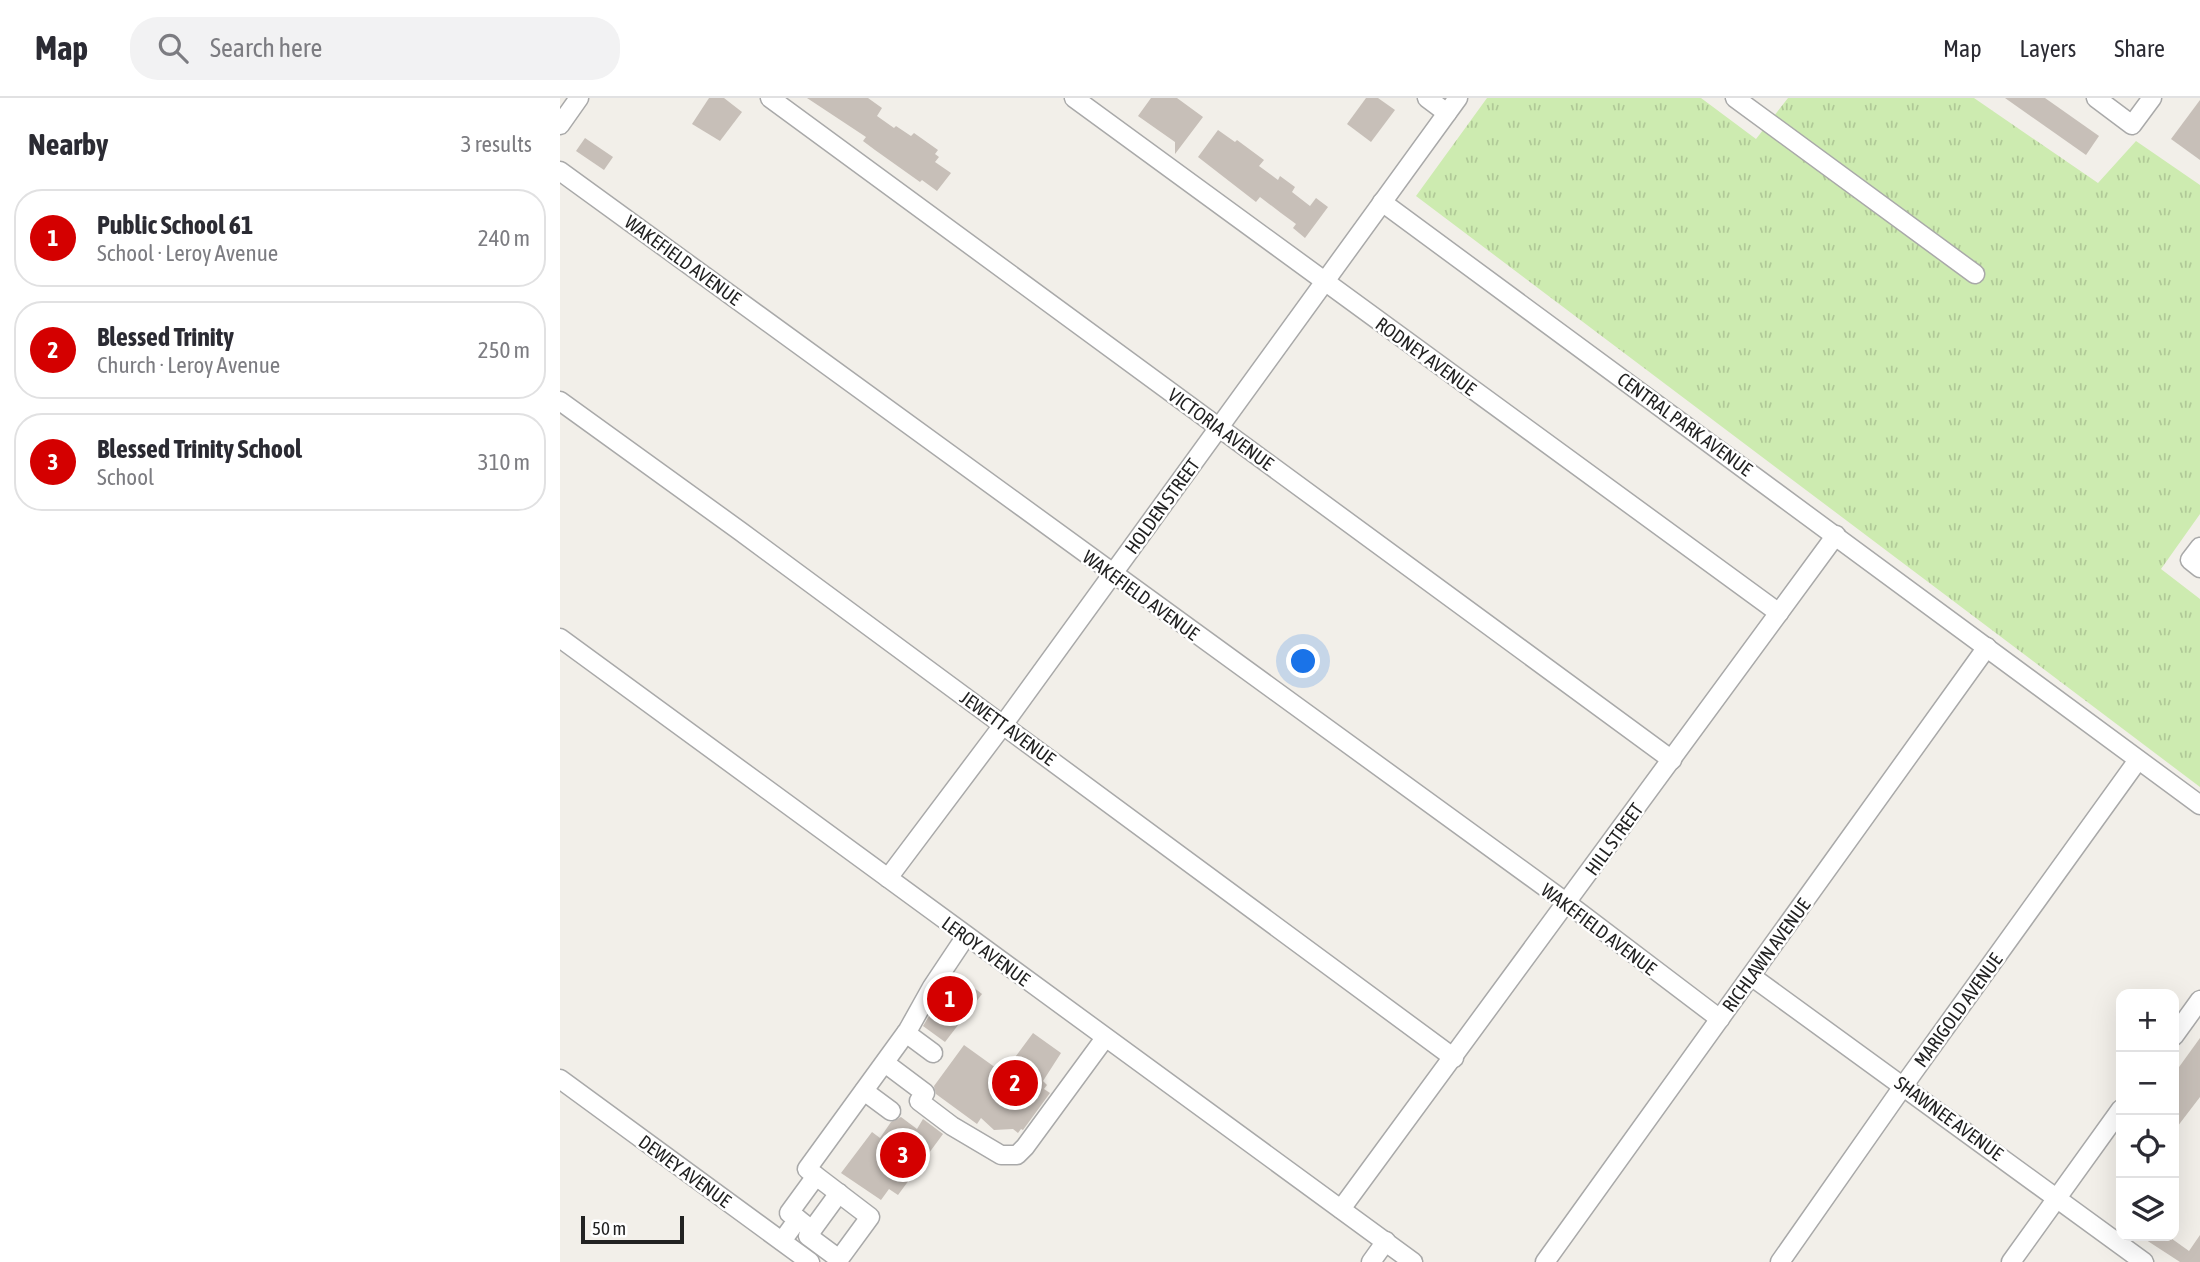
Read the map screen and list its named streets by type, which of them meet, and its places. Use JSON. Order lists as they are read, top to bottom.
{
  "streets": {
    "street": [
      "WAKEFIELD AVENUE",
      "RODNEY AVENUE",
      "CENTRAL PARK AVENUE",
      "VICTORIA AVENUE",
      "HOLDEN STREET",
      "JEWETT AVENUE",
      "HILL STREET",
      "LEROY AVENUE",
      "RICHLAWN AVENUE",
      "MARIGOLD AVENUE",
      "SHAWNEE AVENUE",
      "DEWEY AVENUE"
    ]
  },
  "crossings": [
    ["WAKEFIELD AVENUE", "HOLDEN STREET"],
    ["WAKEFIELD AVENUE", "HILL STREET"],
    ["WAKEFIELD AVENUE", "RICHLAWN AVENUE"],
    ["RODNEY AVENUE", "HOLDEN STREET"],
    ["RODNEY AVENUE", "HILL STREET"],
    ["CENTRAL PARK AVENUE", "HOLDEN STREET"],
    ["CENTRAL PARK AVENUE", "HILL STREET"],
    ["CENTRAL PARK AVENUE", "RICHLAWN AVENUE"],
    ["CENTRAL PARK AVENUE", "MARIGOLD AVENUE"],
    ["VICTORIA AVENUE", "HOLDEN STREET"],
    ["VICTORIA AVENUE", "HILL STREET"],
    ["HOLDEN STREET", "JEWETT AVENUE"],
    ["HOLDEN STREET", "LEROY AVENUE"],
    ["JEWETT AVENUE", "HILL STREET"],
    ["HILL STREET", "LEROY AVENUE"],
    ["RICHLAWN AVENUE", "SHAWNEE AVENUE"],
    ["MARIGOLD AVENUE", "SHAWNEE AVENUE"]
  ],
  "scale_bar": "50 m",
  "page": {
    "header": "Map",
    "search": "Search here",
    "nav": ["Map", "Layers", "Share"],
    "heading": ["Nearby", "3 results"],
    "list": [
      {
        "mark": "1",
        "name": "Public School 61",
        "note": "School · Leroy Avenue",
        "value": "240 m"
      },
      {
        "mark": "2",
        "name": "Blessed Trinity",
        "note": "Church · Leroy Avenue",
        "value": "250 m"
      },
      {
        "mark": "3",
        "name": "Blessed Trinity School",
        "note": "School",
        "value": "310 m"
      }
    ],
    "pins": ["1", "2", "3"],
    "map_buttons": ["+", "−"],
    "scale": "50 m"
  }
}
